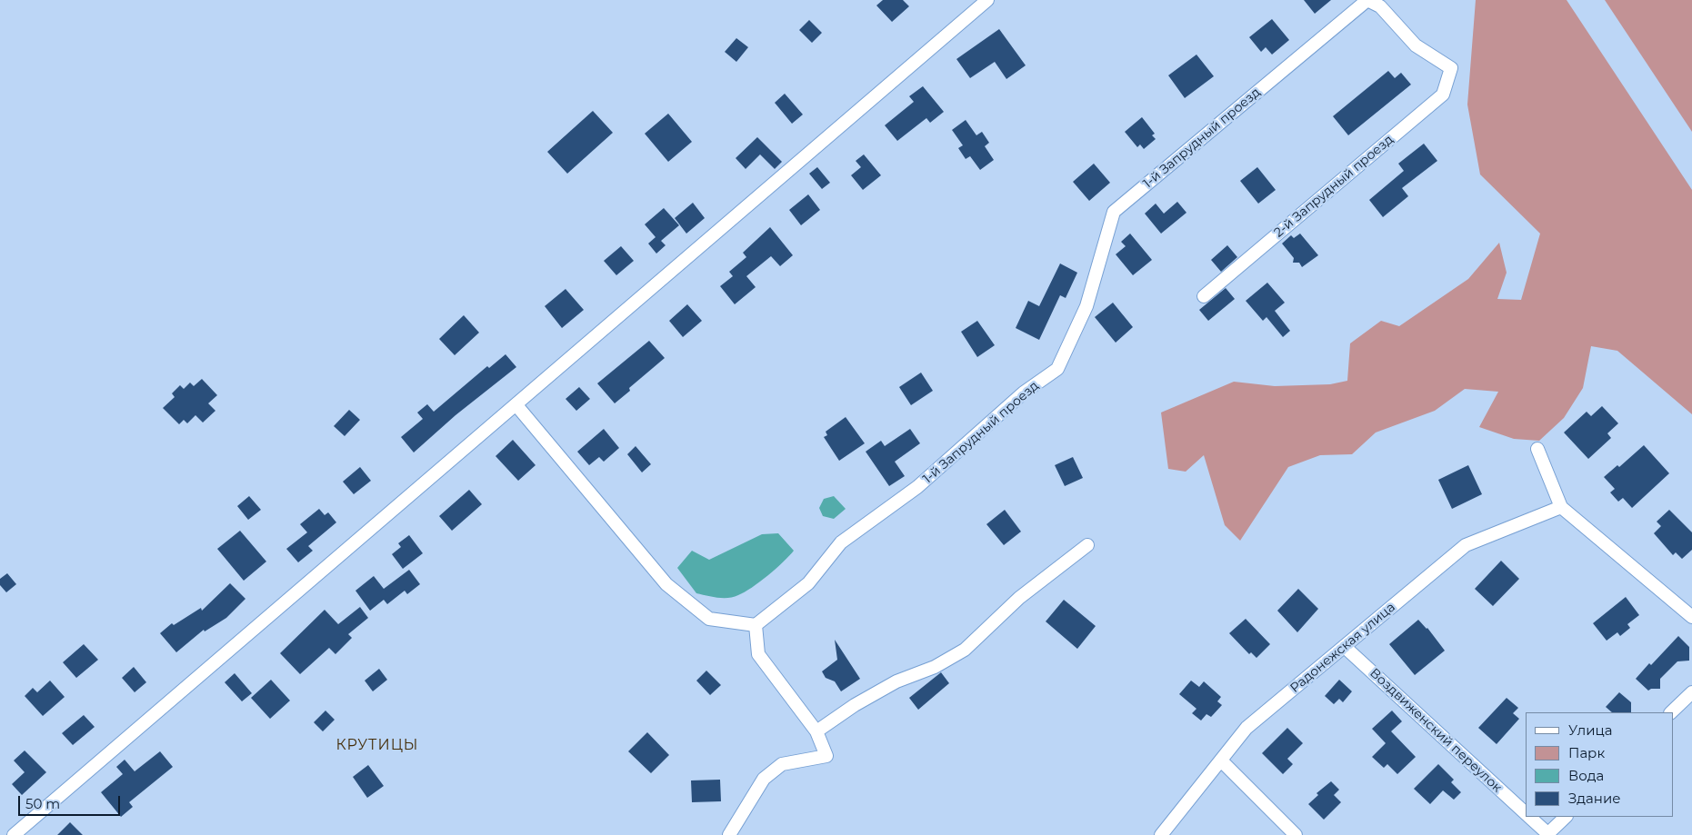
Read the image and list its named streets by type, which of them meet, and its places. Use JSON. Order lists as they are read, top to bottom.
{
  "streets": {
    "street": [
      "1-й Запрудный проезд",
      "2-й Запрудный проезд",
      "Радонежская улица",
      "Воздвиженский переулок"
    ]
  },
  "crossings": [
    ["1-й Запрудный проезд", "2-й Запрудный проезд"],
    ["Радонежская улица", "Воздвиженский переулок"]
  ],
  "districts": ["КРУТИЦЫ"],
  "legend": [
    "Улица",
    "Парк",
    "Вода",
    "Здание"
  ],
  "scale_bar": "50 m"
}
